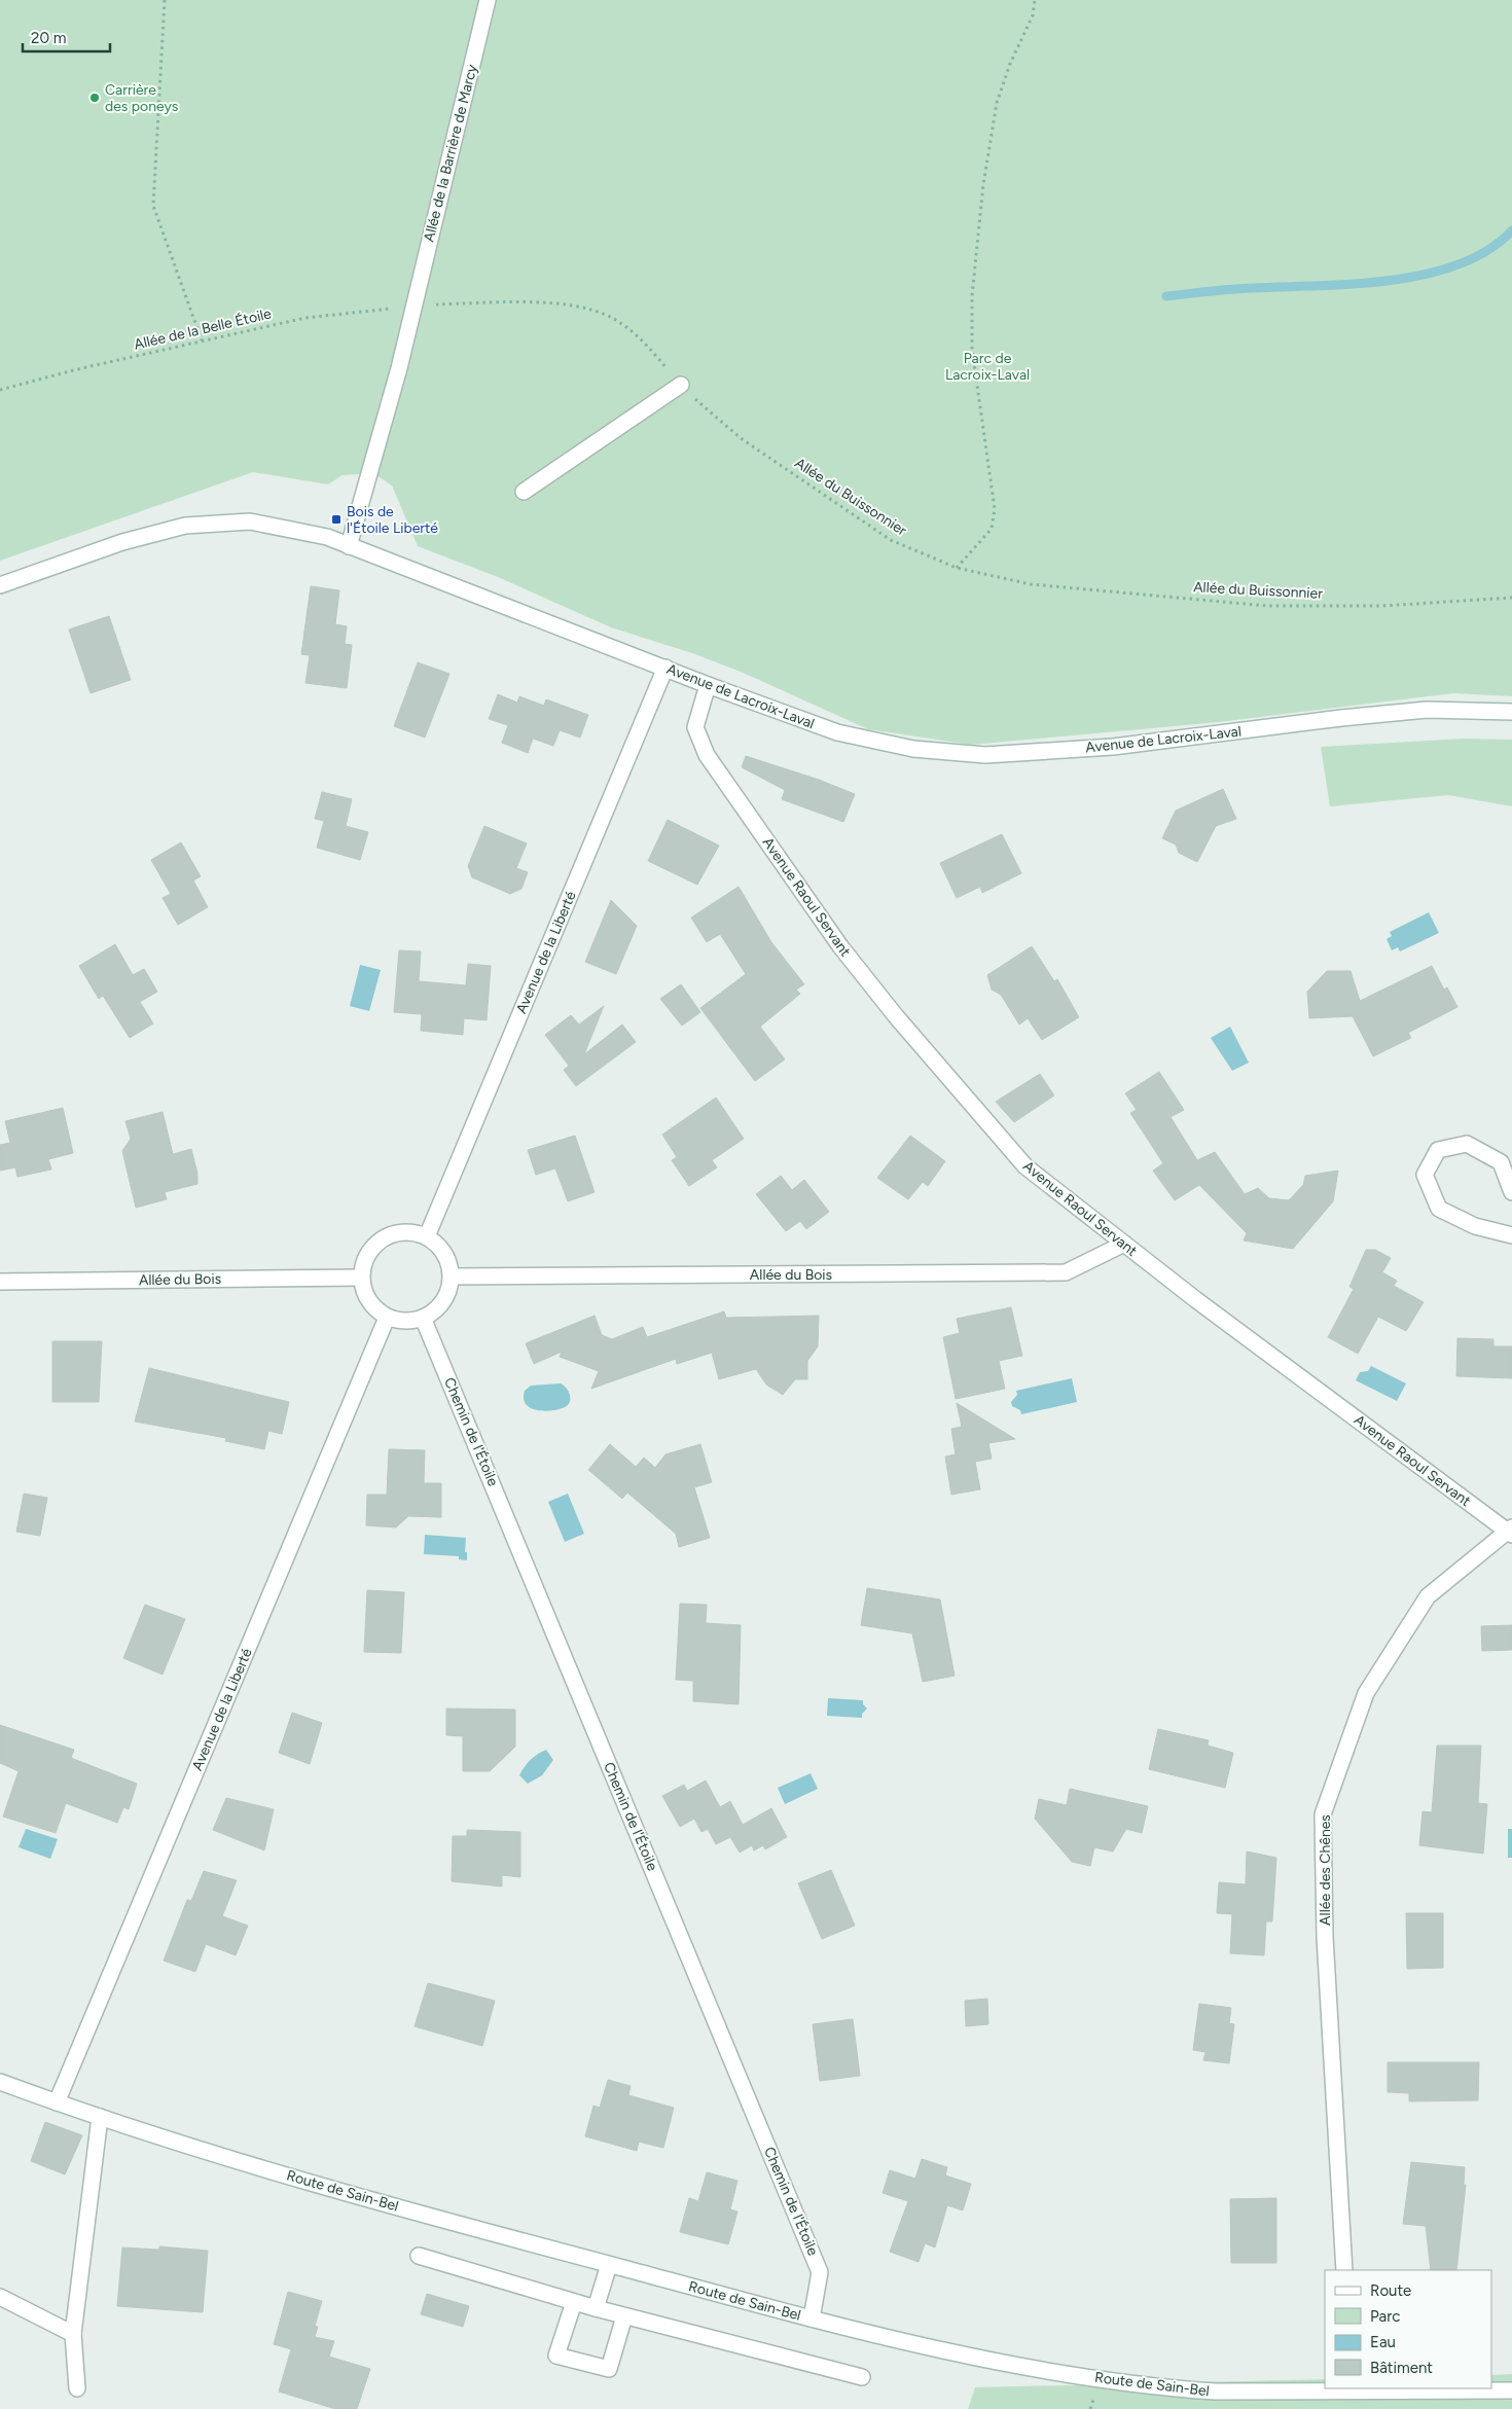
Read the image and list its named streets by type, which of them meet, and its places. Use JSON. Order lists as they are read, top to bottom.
{
  "streets": {
    "street": [
      "Allée de la Barrière de Marcy",
      "Avenue de Lacroix-Laval",
      "Avenue Raoul Servant",
      "Avenue de la Liberté",
      "Allée du Bois",
      "Chemin de l'Étoile",
      "Allée des Chênes",
      "Route de Sain-Bel"
    ],
    "path": ["Allée de la Belle Étoile", "Allée du Buissonnier"]
  },
  "crossings": [
    ["Allée de la Barrière de Marcy", "Allée de la Belle Étoile"],
    ["Allée de la Barrière de Marcy", "Allée du Buissonnier"],
    ["Allée de la Barrière de Marcy", "Avenue de Lacroix-Laval"],
    ["Allée de la Belle Étoile", "Allée du Buissonnier"],
    ["Avenue de Lacroix-Laval", "Avenue Raoul Servant"],
    ["Avenue de Lacroix-Laval", "Avenue de la Liberté"],
    ["Avenue Raoul Servant", "Allée du Bois"],
    ["Avenue Raoul Servant", "Allée des Chênes"],
    ["Avenue de la Liberté", "Allée du Bois"],
    ["Avenue de la Liberté", "Chemin de l'Étoile"],
    ["Avenue de la Liberté", "Route de Sain-Bel"],
    ["Allée du Bois", "Chemin de l'Étoile"],
    ["Chemin de l'Étoile", "Route de Sain-Bel"]
  ],
  "parks": ["Parc de Lacroix-Laval"],
  "places": {
    "other": ["Carrière des poneys"],
    "transit": ["Bois de l'Étoile Liberté"]
  },
  "legend": [
    "Route",
    "Parc",
    "Eau",
    "Bâtiment"
  ],
  "scale_bar": "20 m"
}
